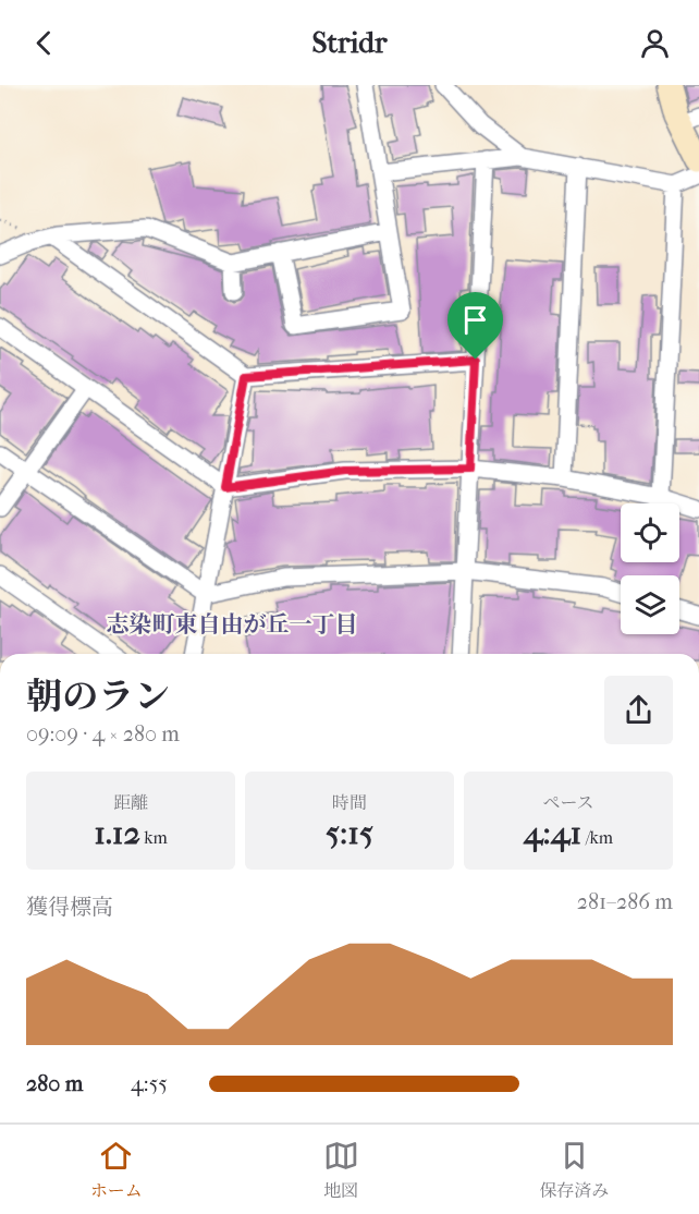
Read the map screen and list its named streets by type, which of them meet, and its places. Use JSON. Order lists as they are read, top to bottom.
{
  "districts": ["志染町東自由が丘一丁目"],
  "page": {
    "header": "Stridr",
    "heading": ["朝のラン", "09:09 · 4 × 280 m"],
    "stats": [
      ["距離", "1.12 km"],
      ["時間", "5:15"],
      ["ペース", "4:41 /km"]
    ],
    "chart": ["獲得標高", "281–286 m"],
    "list": [
      {
        "name": "280 m",
        "note": "4:55"
      }
    ],
    "tabs": ["ホーム", "地図", "保存済み"]
  }
}
